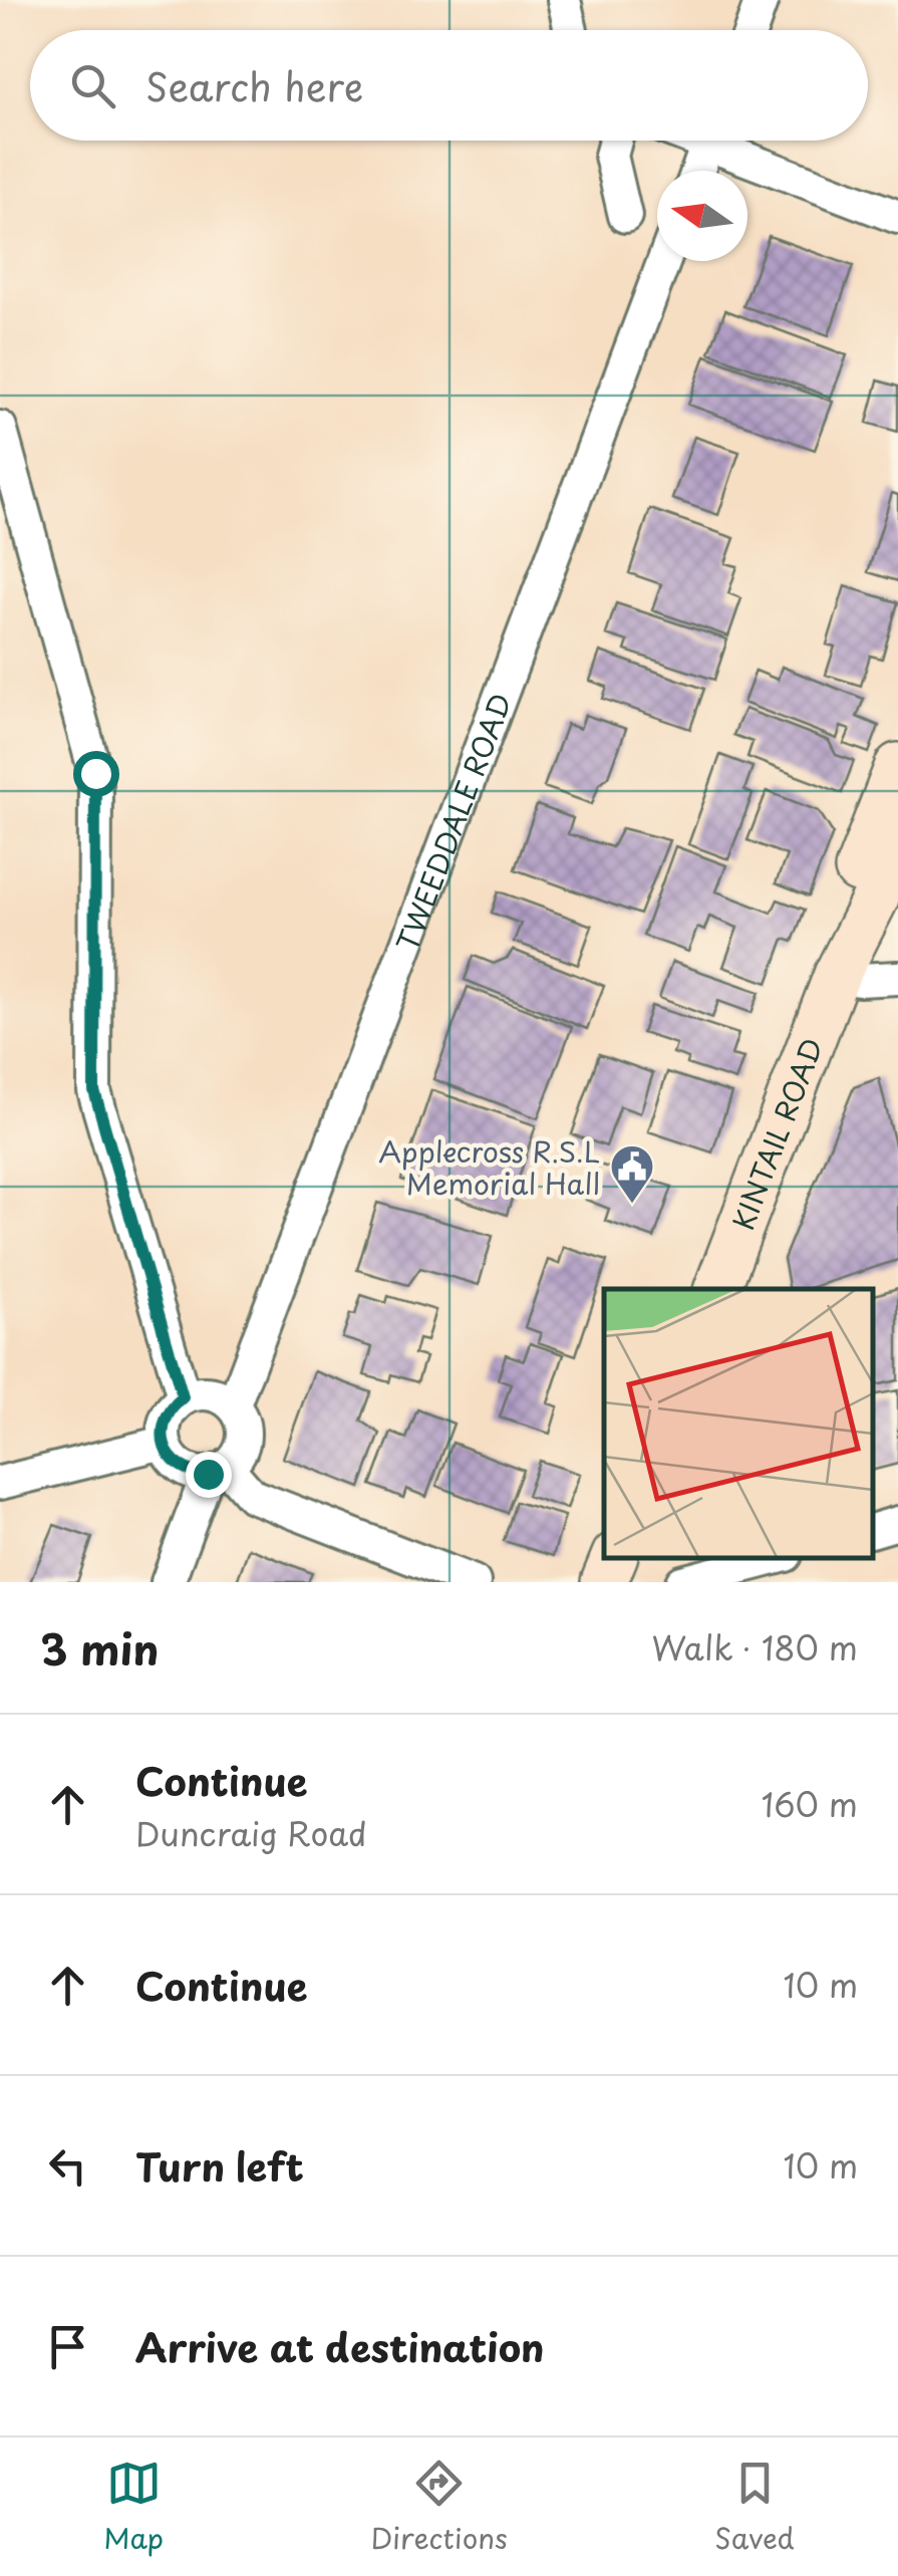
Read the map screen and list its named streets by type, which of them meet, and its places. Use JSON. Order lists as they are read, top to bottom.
{
  "streets": {
    "main road": ["KINTAIL ROAD"],
    "street": ["TWEEDDALE ROAD"]
  },
  "places": {
    "public building": ["Applecross R.S.L Memorial Hall"]
  },
  "north": "left",
  "page": {
    "search": "Search here",
    "heading": ["3 min", "Walk · 180 m"],
    "list": [
      ["Continue", "Duncraig Road", "160 m"],
      ["Continue", "10 m"],
      ["Turn left", "10 m"],
      "Arrive at destination"
    ],
    "nav": ["Map", "Directions", "Saved"]
  }
}
